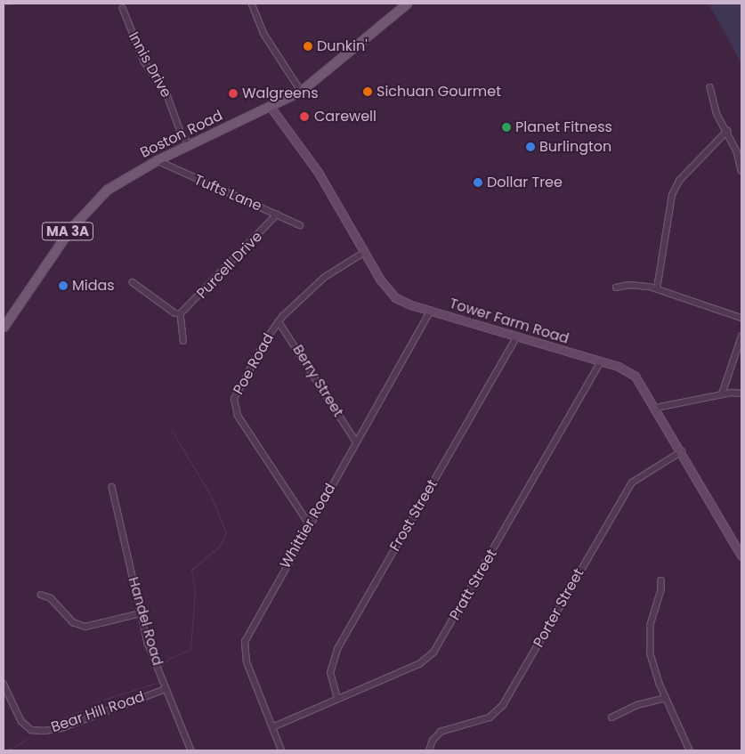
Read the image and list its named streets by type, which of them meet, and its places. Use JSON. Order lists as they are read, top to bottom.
{
  "streets": {
    "main road": ["Boston Road", "MA 3A"],
    "street": [
      "Innis Drive",
      "Tufts Lane",
      "Purcell Drive",
      "Tower Farm Road",
      "Poe Road",
      "Berry Street",
      "Frost Street",
      "Whittier Road",
      "Pratt Street",
      "Porter Street",
      "Handel Road",
      "Bear Hill Road"
    ]
  },
  "crossings": [
    ["Innis Drive", "Boston Road"],
    ["Boston Road", "Tufts Lane"],
    ["Boston Road", "Tower Farm Road"],
    ["Tufts Lane", "Purcell Drive"],
    ["Tower Farm Road", "Poe Road"],
    ["Tower Farm Road", "Frost Street"],
    ["Tower Farm Road", "Whittier Road"],
    ["Tower Farm Road", "Pratt Street"],
    ["Tower Farm Road", "Porter Street"],
    ["Poe Road", "Berry Street"],
    ["Poe Road", "Whittier Road"],
    ["Berry Street", "Whittier Road"],
    ["Frost Street", "Pratt Street"],
    ["Whittier Road", "Pratt Street"],
    ["Handel Road", "Bear Hill Road"]
  ],
  "places": [
    "Dunkin'",
    "Sichuan Gourmet",
    "Walgreens",
    "Carewell",
    "Planet Fitness",
    "Burlington",
    "Dollar Tree",
    "Midas"
  ]
}
